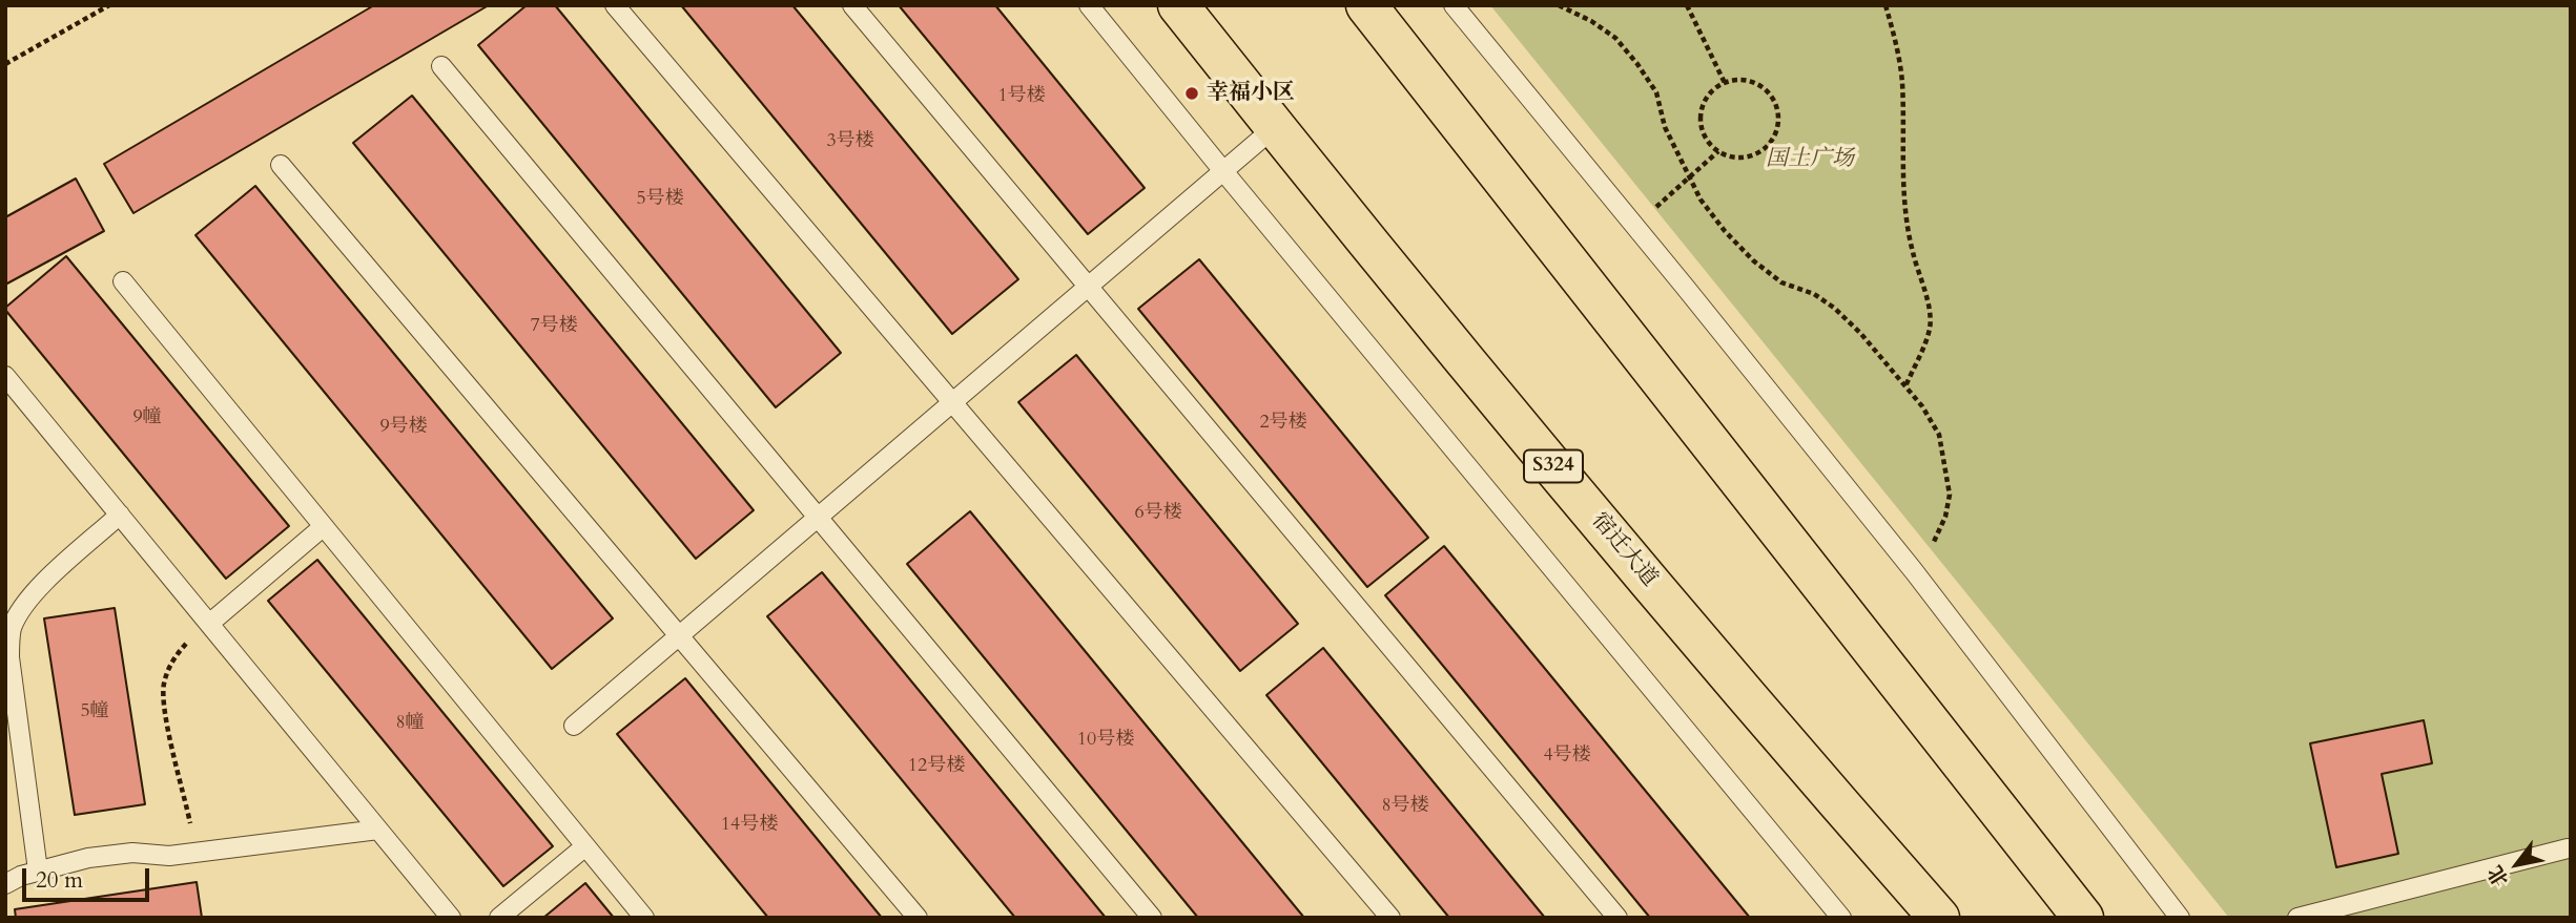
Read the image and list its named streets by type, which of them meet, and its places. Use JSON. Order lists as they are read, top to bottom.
{
  "streets": {
    "main road": ["S324", "宿迁大道"]
  },
  "parks": ["国土广场"],
  "places": ["幸福小区"],
  "house_numbers": [
    "1号楼",
    "3号楼",
    "5号楼",
    "7号楼",
    "9幢",
    "2号楼",
    "9号楼",
    "6号楼",
    "5幢",
    "8幢",
    "10号楼",
    "4号楼",
    "12号楼",
    "8号楼",
    "14号楼"
  ],
  "scale_bar": "20 m",
  "north": "bottom left"
}
